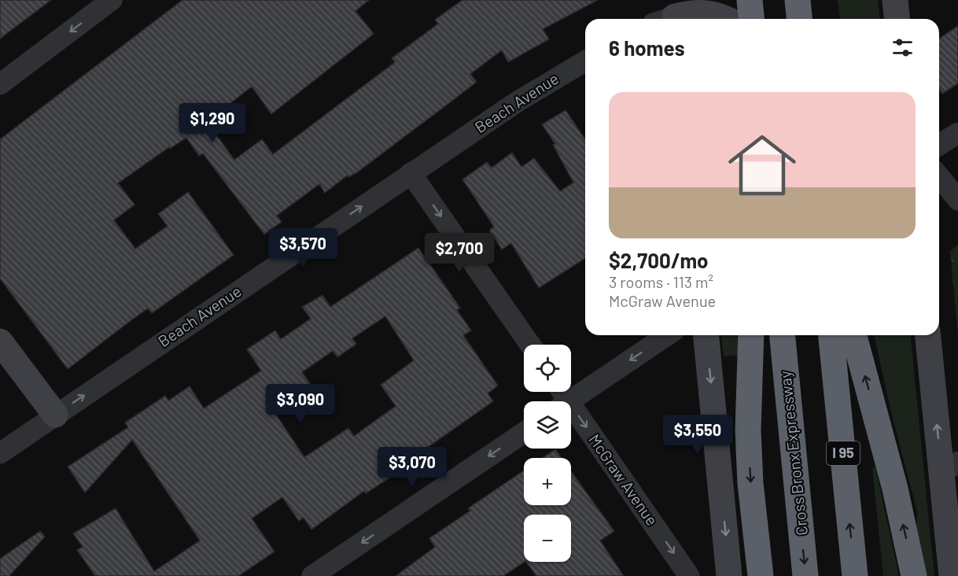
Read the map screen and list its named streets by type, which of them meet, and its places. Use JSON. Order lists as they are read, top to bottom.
{
  "streets": {
    "highway": ["Cross Bronx Expressway", "I 95"],
    "street": ["Beach Avenue", "McGraw Avenue"]
  },
  "one_way": ["Beach Avenue", "McGraw Avenue"],
  "page": {
    "heading": "6 homes",
    "list": [
      {
        "name": "$2,700/mo",
        "note": "3 rooms · 113 m² · McGraw Avenue"
      }
    ],
    "price": [
      "$1,290",
      "$3,570",
      "$2,700",
      "$3,090",
      "$3,550",
      "$3,070"
    ],
    "map_buttons": ["+", "−"]
  }
}
